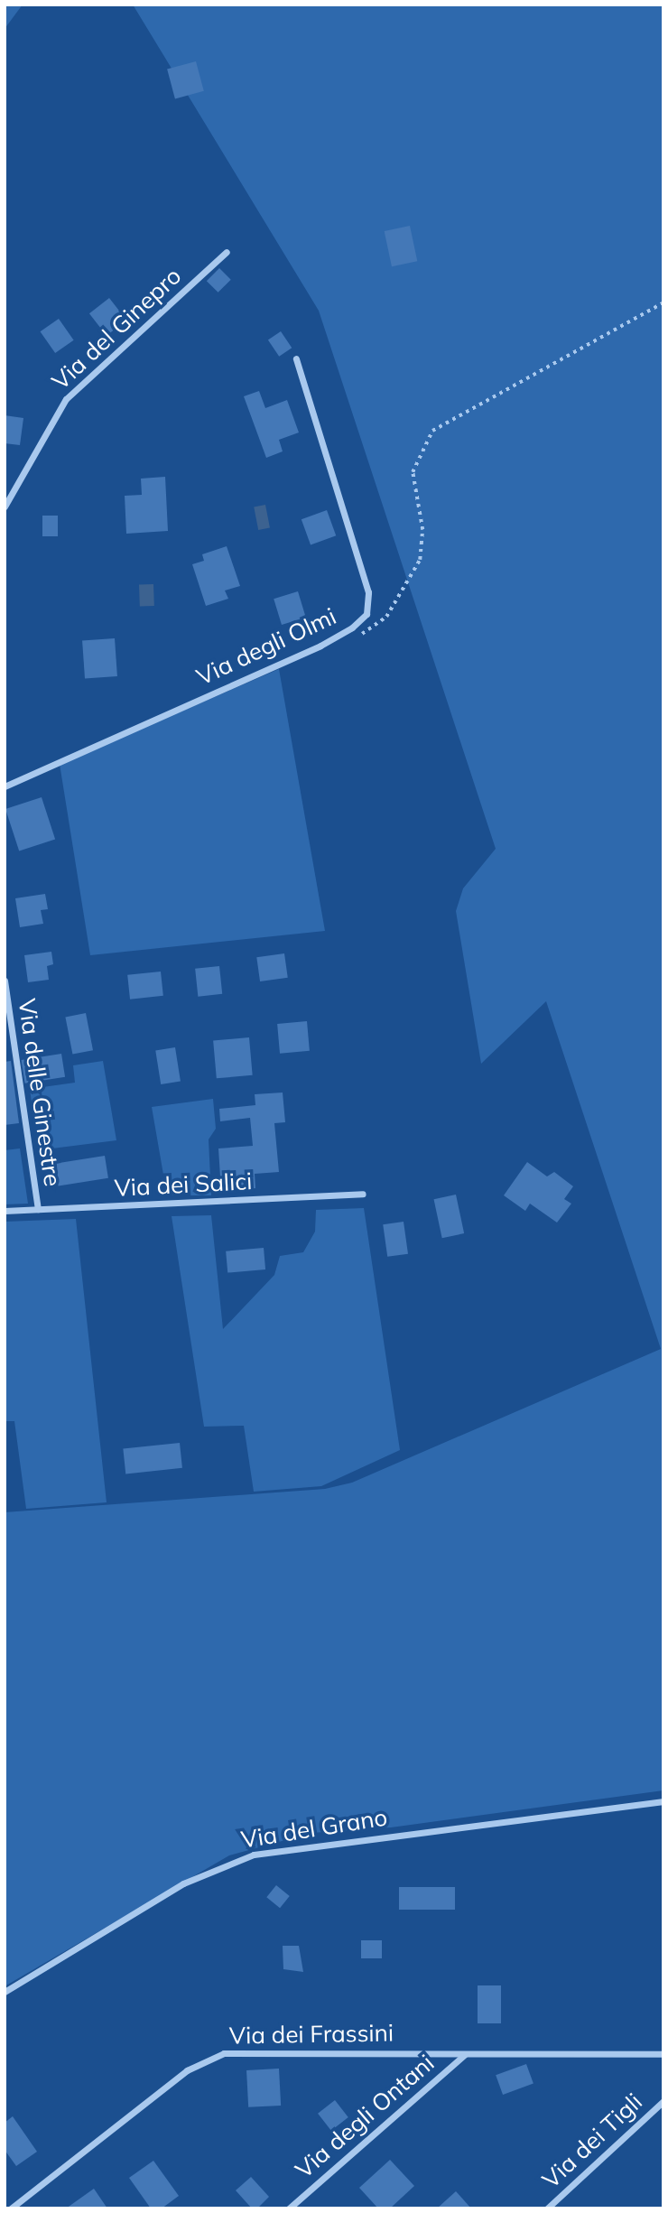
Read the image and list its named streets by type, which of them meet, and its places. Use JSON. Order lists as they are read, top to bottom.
{
  "streets": {
    "street": [
      "Via del Ginepro",
      "Via degli Olmi",
      "Via delle Ginestre",
      "Via dei Salici",
      "Via del Grano",
      "Via dei Frassini",
      "Via degli Ontani",
      "Via dei Tigli"
    ]
  },
  "crossings": [
    ["Via delle Ginestre", "Via dei Salici"],
    ["Via dei Frassini", "Via degli Ontani"]
  ]
}
